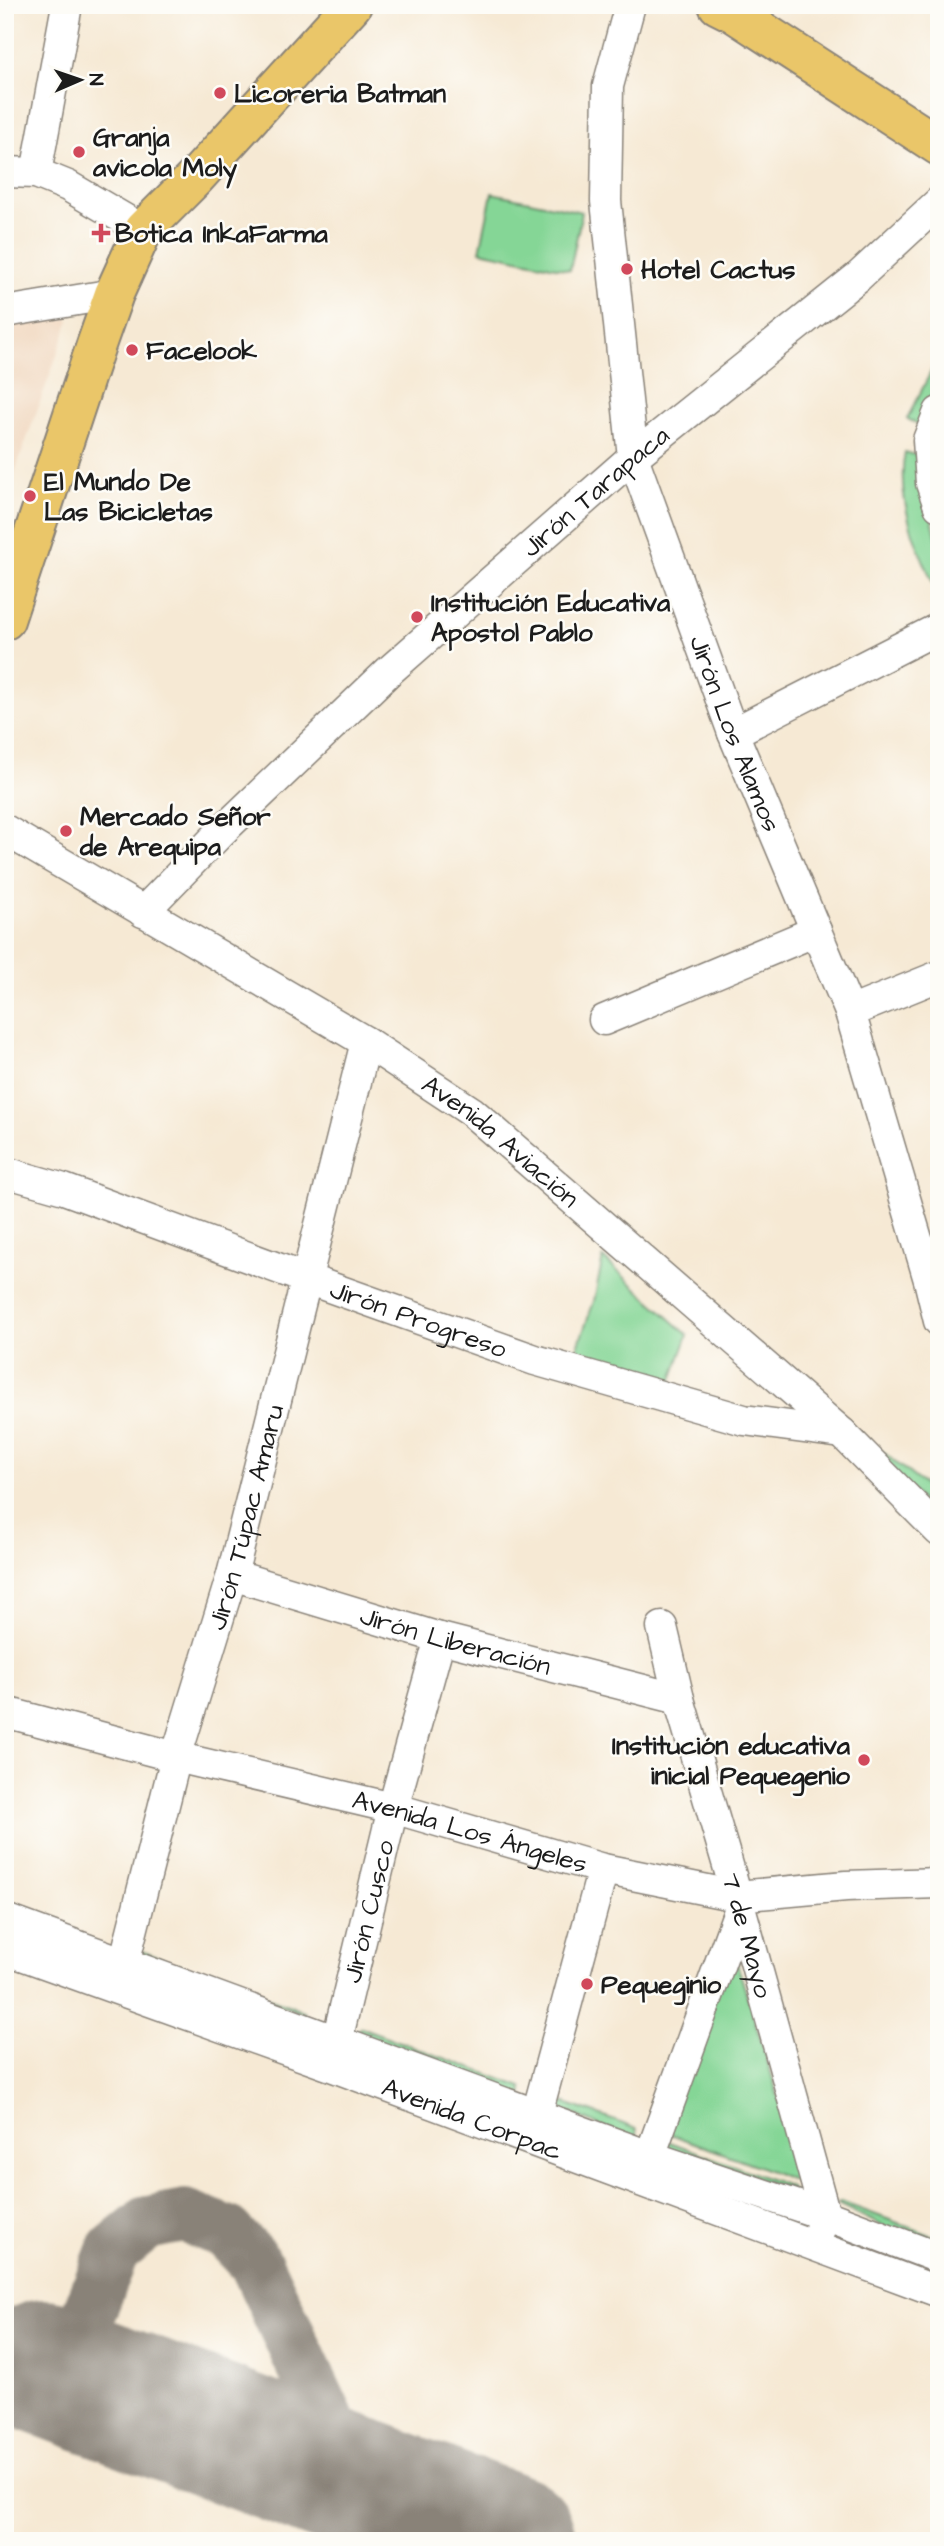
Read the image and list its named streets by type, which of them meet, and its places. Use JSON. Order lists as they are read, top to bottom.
{
  "streets": {
    "street": [
      "Jirón Tarapaca",
      "Jirón Los Alamos",
      "Avenida Aviación",
      "Jirón Progreso",
      "Jirón Túpac Amaru",
      "Jirón Liberación",
      "Avenida Los Ángeles",
      "Jirón Cusco",
      "7 de Mayo",
      "Avenida Corpac"
    ]
  },
  "crossings": [
    ["Jirón Tarapaca", "Jirón Los Alamos"],
    ["Jirón Tarapaca", "Avenida Aviación"],
    ["Avenida Aviación", "Jirón Progreso"],
    ["Avenida Aviación", "Jirón Túpac Amaru"],
    ["Jirón Progreso", "Jirón Túpac Amaru"],
    ["Jirón Túpac Amaru", "Jirón Liberación"],
    ["Jirón Túpac Amaru", "Avenida Los Ángeles"],
    ["Jirón Túpac Amaru", "Avenida Corpac"],
    ["Jirón Liberación", "Jirón Cusco"],
    ["Jirón Liberación", "7 de Mayo"],
    ["Avenida Los Ángeles", "Jirón Cusco"],
    ["Avenida Los Ángeles", "7 de Mayo"],
    ["Jirón Cusco", "Avenida Corpac"],
    ["7 de Mayo", "Avenida Corpac"]
  ],
  "places": {
    "other": [
      "Licoreria Batman",
      "Granja avicola Moly",
      "Hotel Cactus",
      "Facelook",
      "El Mundo De Las Bicicletas",
      "Institución Educativa Apostol Pablo",
      "Mercado Señor de Arequipa",
      "Institución educativa inicial Pequegenio",
      "Pequeginio"
    ],
    "health": ["Botica InkaFarma"]
  },
  "north": "right"
}
